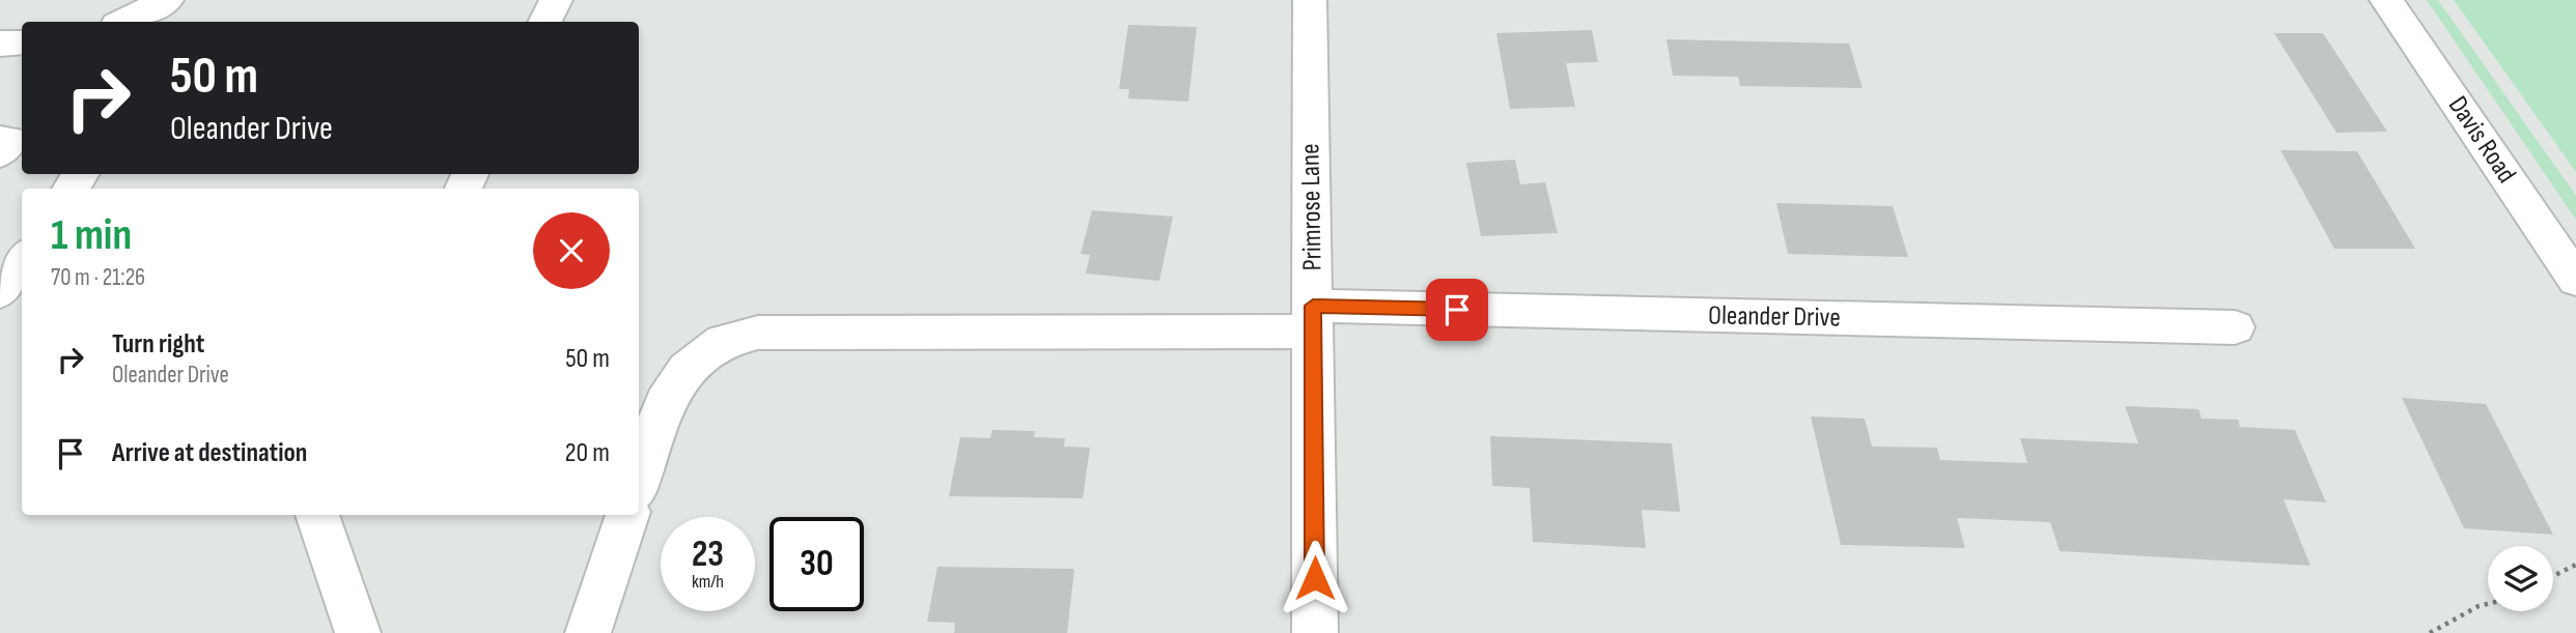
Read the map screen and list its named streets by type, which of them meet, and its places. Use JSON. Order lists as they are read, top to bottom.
{
  "streets": {
    "street": ["Davis Road", "Primrose Lane", "Oleander Drive"]
  },
  "crossings": [
    ["Primrose Lane", "Oleander Drive"]
  ],
  "page": {
    "turn": ["50 m", "Oleander Drive"],
    "heading": ["1 min", "70 m · 21:26"],
    "list": [
      {
        "name": "Turn right",
        "note": "Oleander Drive",
        "value": "50 m"
      },
      {
        "name": "Arrive at destination",
        "value": "20 m"
      }
    ],
    "speed": "23 km/h",
    "limit": "30"
  }
}
